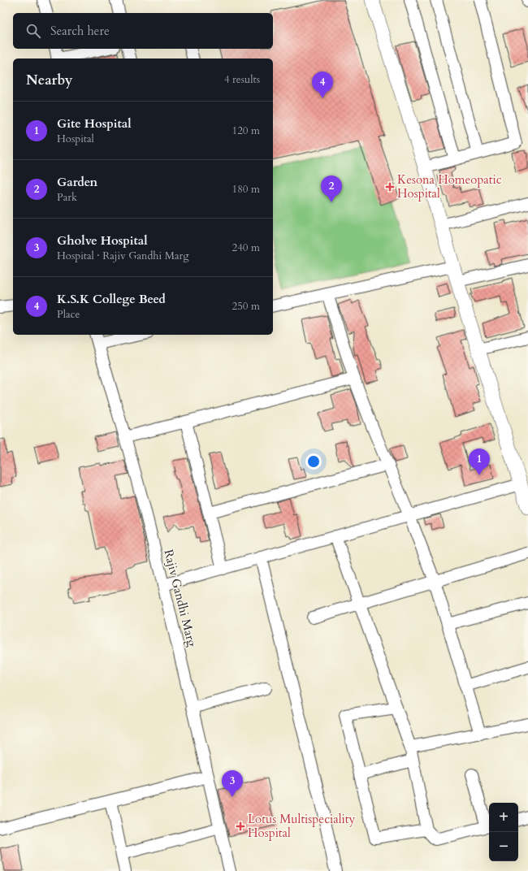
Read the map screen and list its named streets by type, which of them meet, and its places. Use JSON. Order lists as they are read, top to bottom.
{
  "streets": {
    "street": ["Rajiv Gandhi Marg"]
  },
  "places": {
    "health": ["Kesona Homeopatic Hospital", "Lotus Multispeciality Hospital"]
  },
  "page": {
    "search": "Search here",
    "heading": ["Nearby", "4 results"],
    "pins": [
      "4",
      "2",
      "1",
      "3"
    ],
    "list": [
      {
        "mark": "1",
        "name": "Gite Hospital",
        "note": "Hospital",
        "value": "120 m"
      },
      {
        "mark": "2",
        "name": "Garden",
        "note": "Park",
        "value": "180 m"
      },
      {
        "mark": "3",
        "name": "Gholve Hospital",
        "note": "Hospital · Rajiv Gandhi Marg",
        "value": "240 m"
      },
      {
        "mark": "4",
        "name": "K.S.K College Beed",
        "note": "Place",
        "value": "250 m"
      }
    ],
    "map_buttons": ["+", "−"]
  }
}
